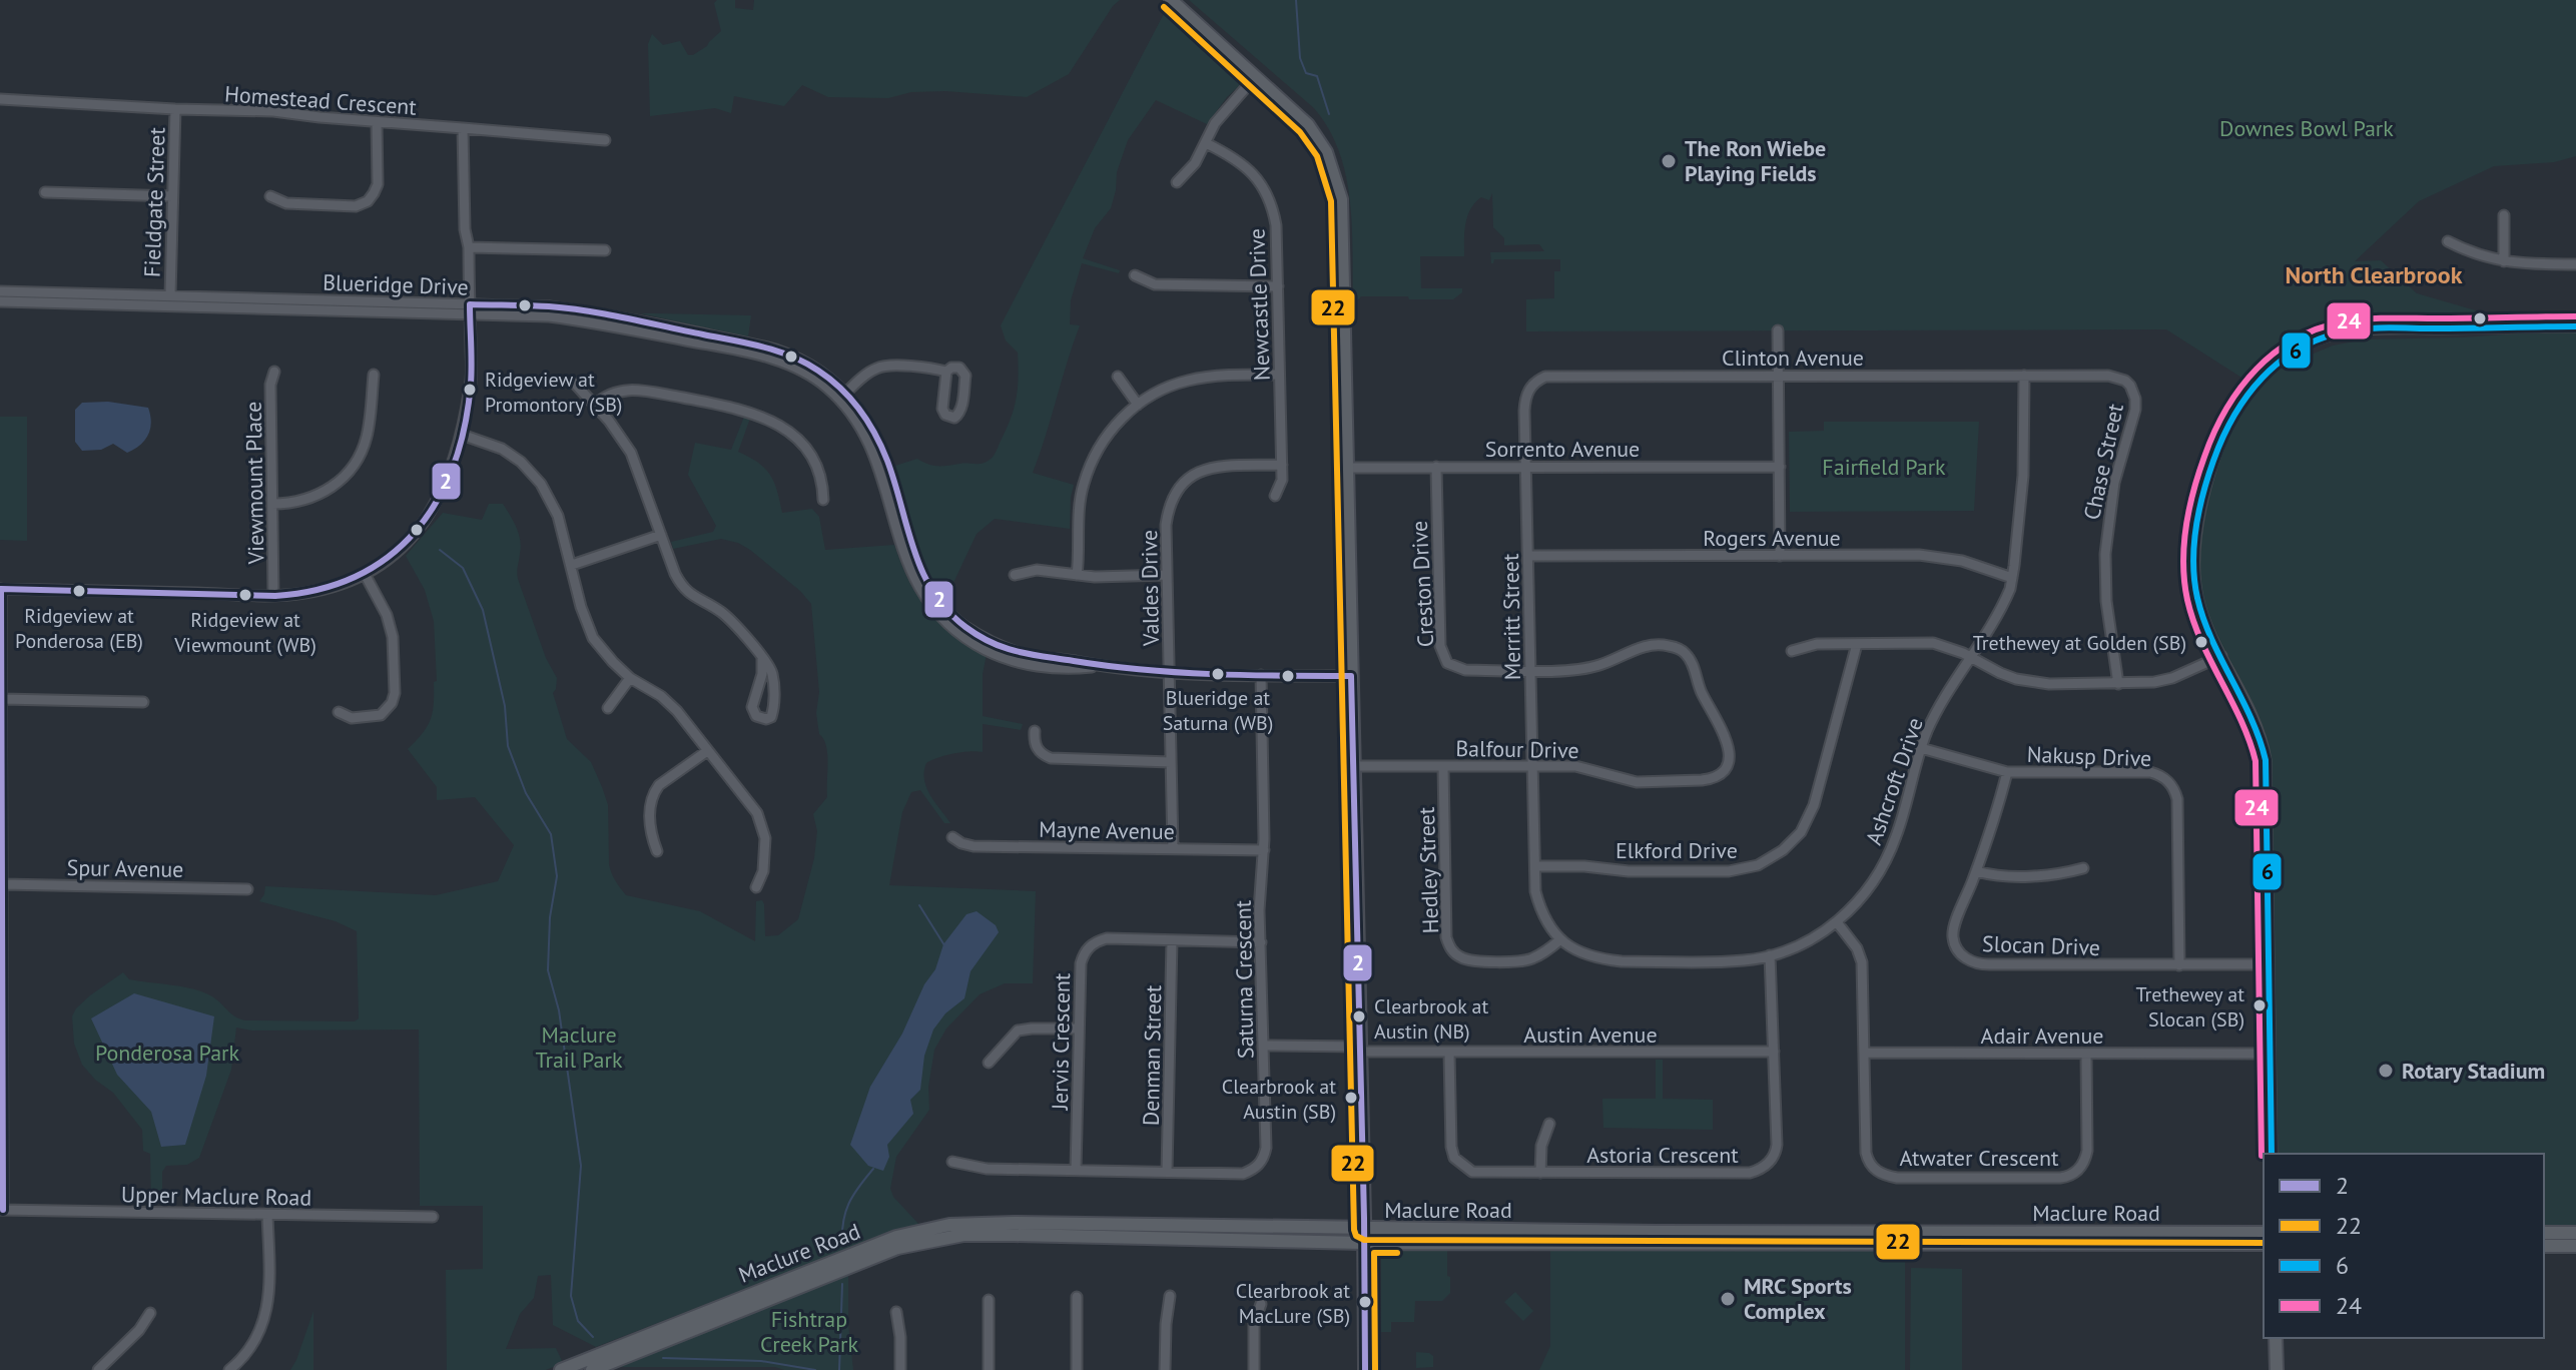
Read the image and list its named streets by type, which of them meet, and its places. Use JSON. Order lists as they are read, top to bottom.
{
  "streets": {
    "main road": ["Maclure Road"],
    "street": [
      "Homestead Crescent",
      "Fieldgate Street",
      "Blueridge Drive",
      "Newcastle Drive",
      "Clinton Avenue",
      "Sorrento Avenue",
      "Chase Street",
      "Viewmount Place",
      "Rogers Avenue",
      "Creston Drive",
      "Valdes Drive",
      "Merritt Street",
      "Balfour Drive",
      "Nakusp Drive",
      "Ashcroft Drive",
      "Mayne Avenue",
      "Elkford Drive",
      "Spur Avenue",
      "Hedley Street",
      "Slocan Drive",
      "Saturna Crescent",
      "Austin Avenue",
      "Adair Avenue",
      "Jervis Crescent",
      "Denman Street",
      "Astoria Crescent",
      "Atwater Crescent",
      "Upper Maclure Road"
    ]
  },
  "crossings": [
    ["Homestead Crescent", "Fieldgate Street"],
    ["Fieldgate Street", "Blueridge Drive"],
    ["Blueridge Drive", "Valdes Drive"],
    ["Blueridge Drive", "Saturna Crescent"],
    ["Newcastle Drive", "Valdes Drive"],
    ["Clinton Avenue", "Sorrento Avenue"],
    ["Clinton Avenue", "Chase Street"],
    ["Clinton Avenue", "Merritt Street"],
    ["Clinton Avenue", "Ashcroft Drive"],
    ["Sorrento Avenue", "Creston Drive"],
    ["Sorrento Avenue", "Merritt Street"],
    ["Rogers Avenue", "Merritt Street"],
    ["Rogers Avenue", "Ashcroft Drive"],
    ["Creston Drive", "Merritt Street"],
    ["Creston Drive", "Balfour Drive"],
    ["Valdes Drive", "Mayne Avenue"],
    ["Merritt Street", "Balfour Drive"],
    ["Balfour Drive", "Hedley Street"],
    ["Nakusp Drive", "Ashcroft Drive"],
    ["Nakusp Drive", "Slocan Drive"],
    ["Ashcroft Drive", "Hedley Street"],
    ["Ashcroft Drive", "Astoria Crescent"],
    ["Ashcroft Drive", "Atwater Crescent"],
    ["Mayne Avenue", "Saturna Crescent"],
    ["Saturna Crescent", "Austin Avenue"],
    ["Saturna Crescent", "Jervis Crescent"],
    ["Saturna Crescent", "Denman Street"],
    ["Austin Avenue", "Astoria Crescent"],
    ["Adair Avenue", "Atwater Crescent"],
    ["Jervis Crescent", "Denman Street"]
  ],
  "districts": ["North Clearbrook"],
  "parks": [
    "Downes Bowl Park",
    "Fairfield Park",
    "Maclure Trail Park",
    "Ponderosa Park",
    "Fishtrap Creek Park"
  ],
  "places": [
    "The Ron Wiebe Playing Fields",
    "Ridgeview at Promontory (SB)",
    "Ridgeview at Ponderosa (EB)",
    "Ridgeview at Viewmount (WB)",
    "Trethewey at Golden (SB)",
    "Blueridge at Saturna (WB)",
    "Trethewey at Slocan (SB)",
    "Clearbrook at Austin (NB)",
    "Rotary Stadium",
    "Clearbrook at Austin (SB)",
    "MRC Sports Complex",
    "Clearbrook at MacLure (SB)"
  ],
  "lines": [
    "transit line 22",
    "transit line 2",
    "transit line 24",
    "transit line 6"
  ],
  "legend": [
    "2",
    "22",
    "6",
    "24"
  ]
}
